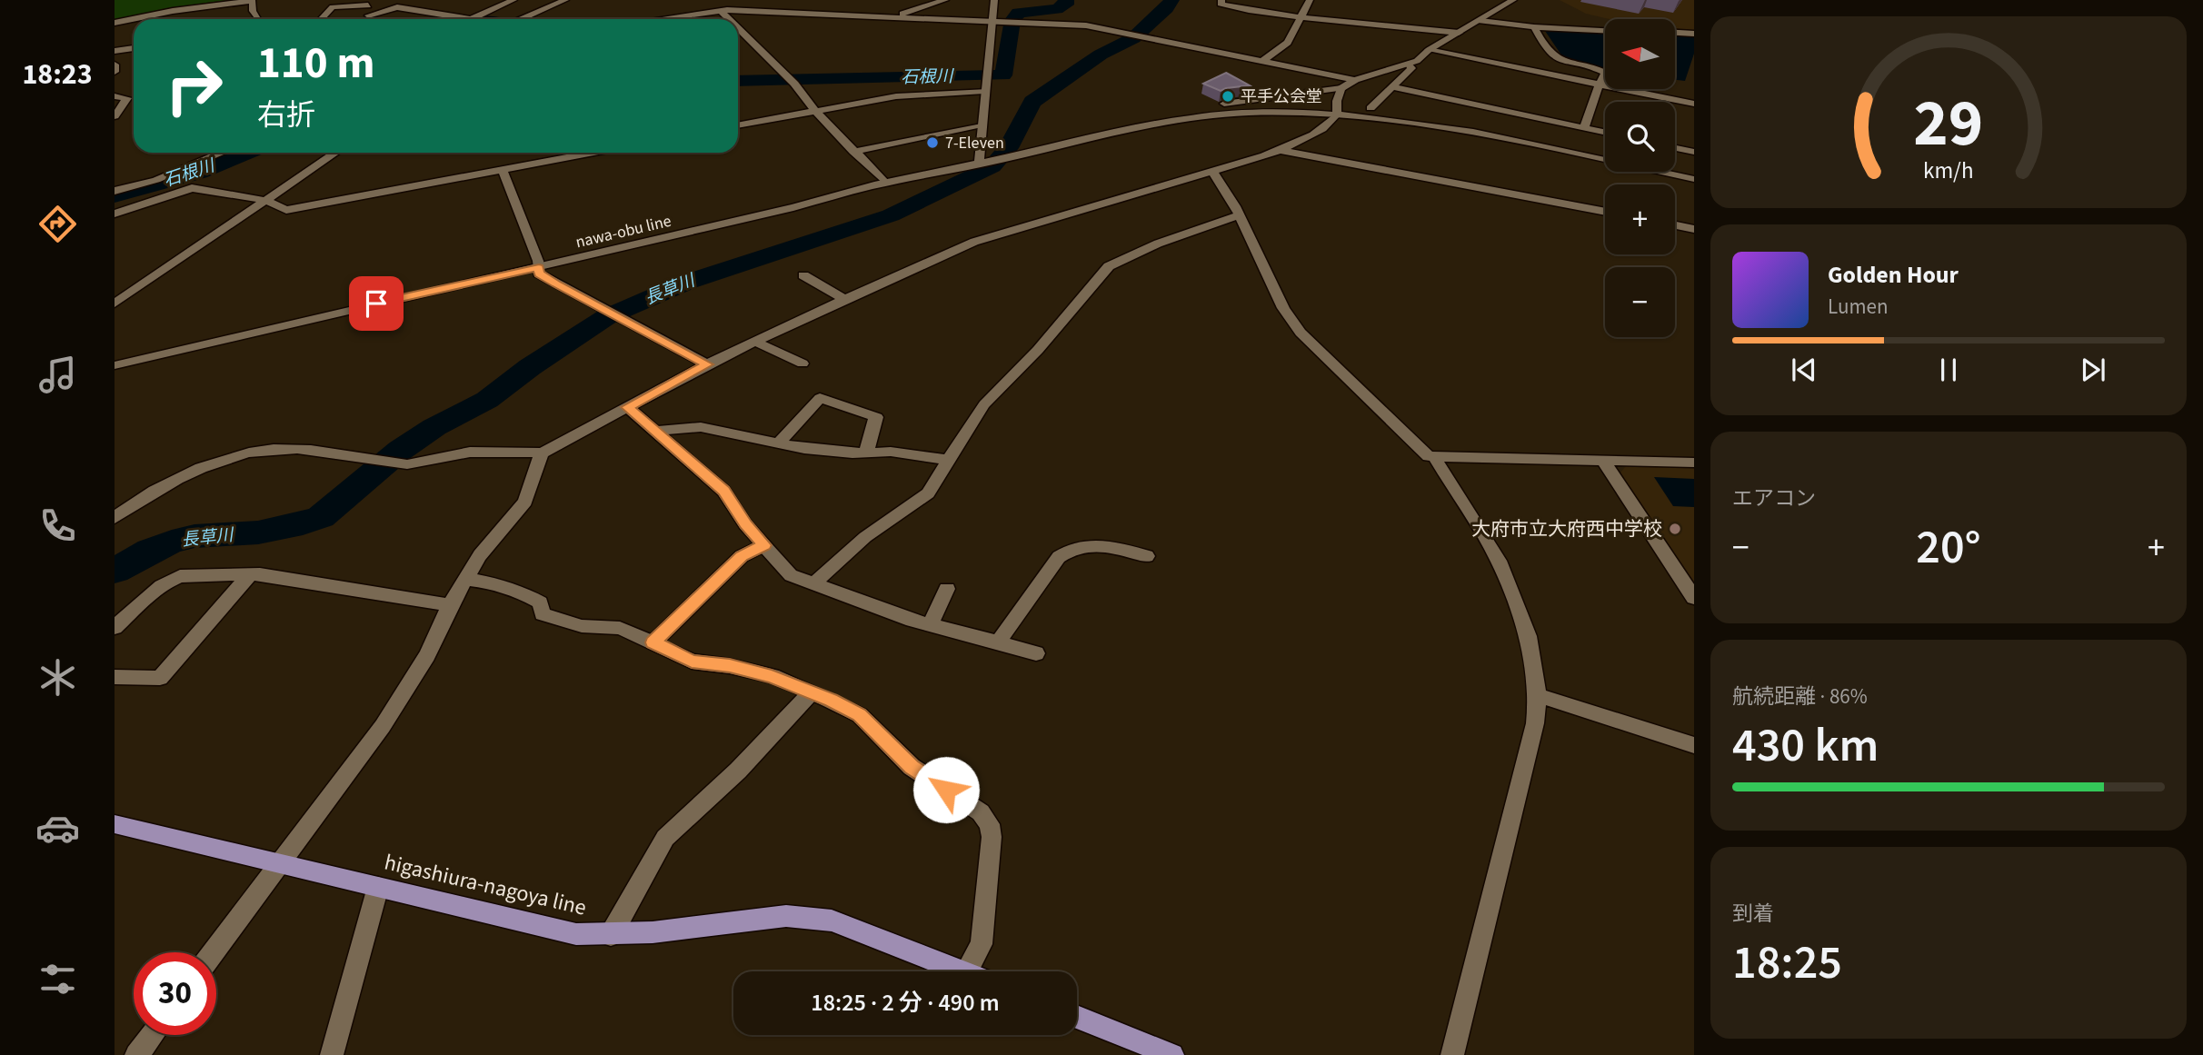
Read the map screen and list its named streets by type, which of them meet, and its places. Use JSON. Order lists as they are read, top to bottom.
{
  "streets": {
    "main road": ["higashiura-nagoya line"],
    "street": ["nawa-obu line"]
  },
  "water": ["石根川", "長草川"],
  "places": ["平手公会堂", "7-Eleven", "大府市立大府西中学校"],
  "north": "left",
  "page": {
    "tabs": "18:23",
    "map_buttons": ["+", "−"],
    "turn": ["110 m", "右折"],
    "song": ["Golden Hour", "Lumen"],
    "tile": [
      "エアコン",
      ["航続距離 · 86%", "430 km"],
      ["到着", "18:25"]
    ],
    "heat": ["−", "20°", "+"],
    "limit": "30",
    "trip": "18:25 · 2 分 · 490 m",
    "gauge": ["29", "km/h"]
  }
}
